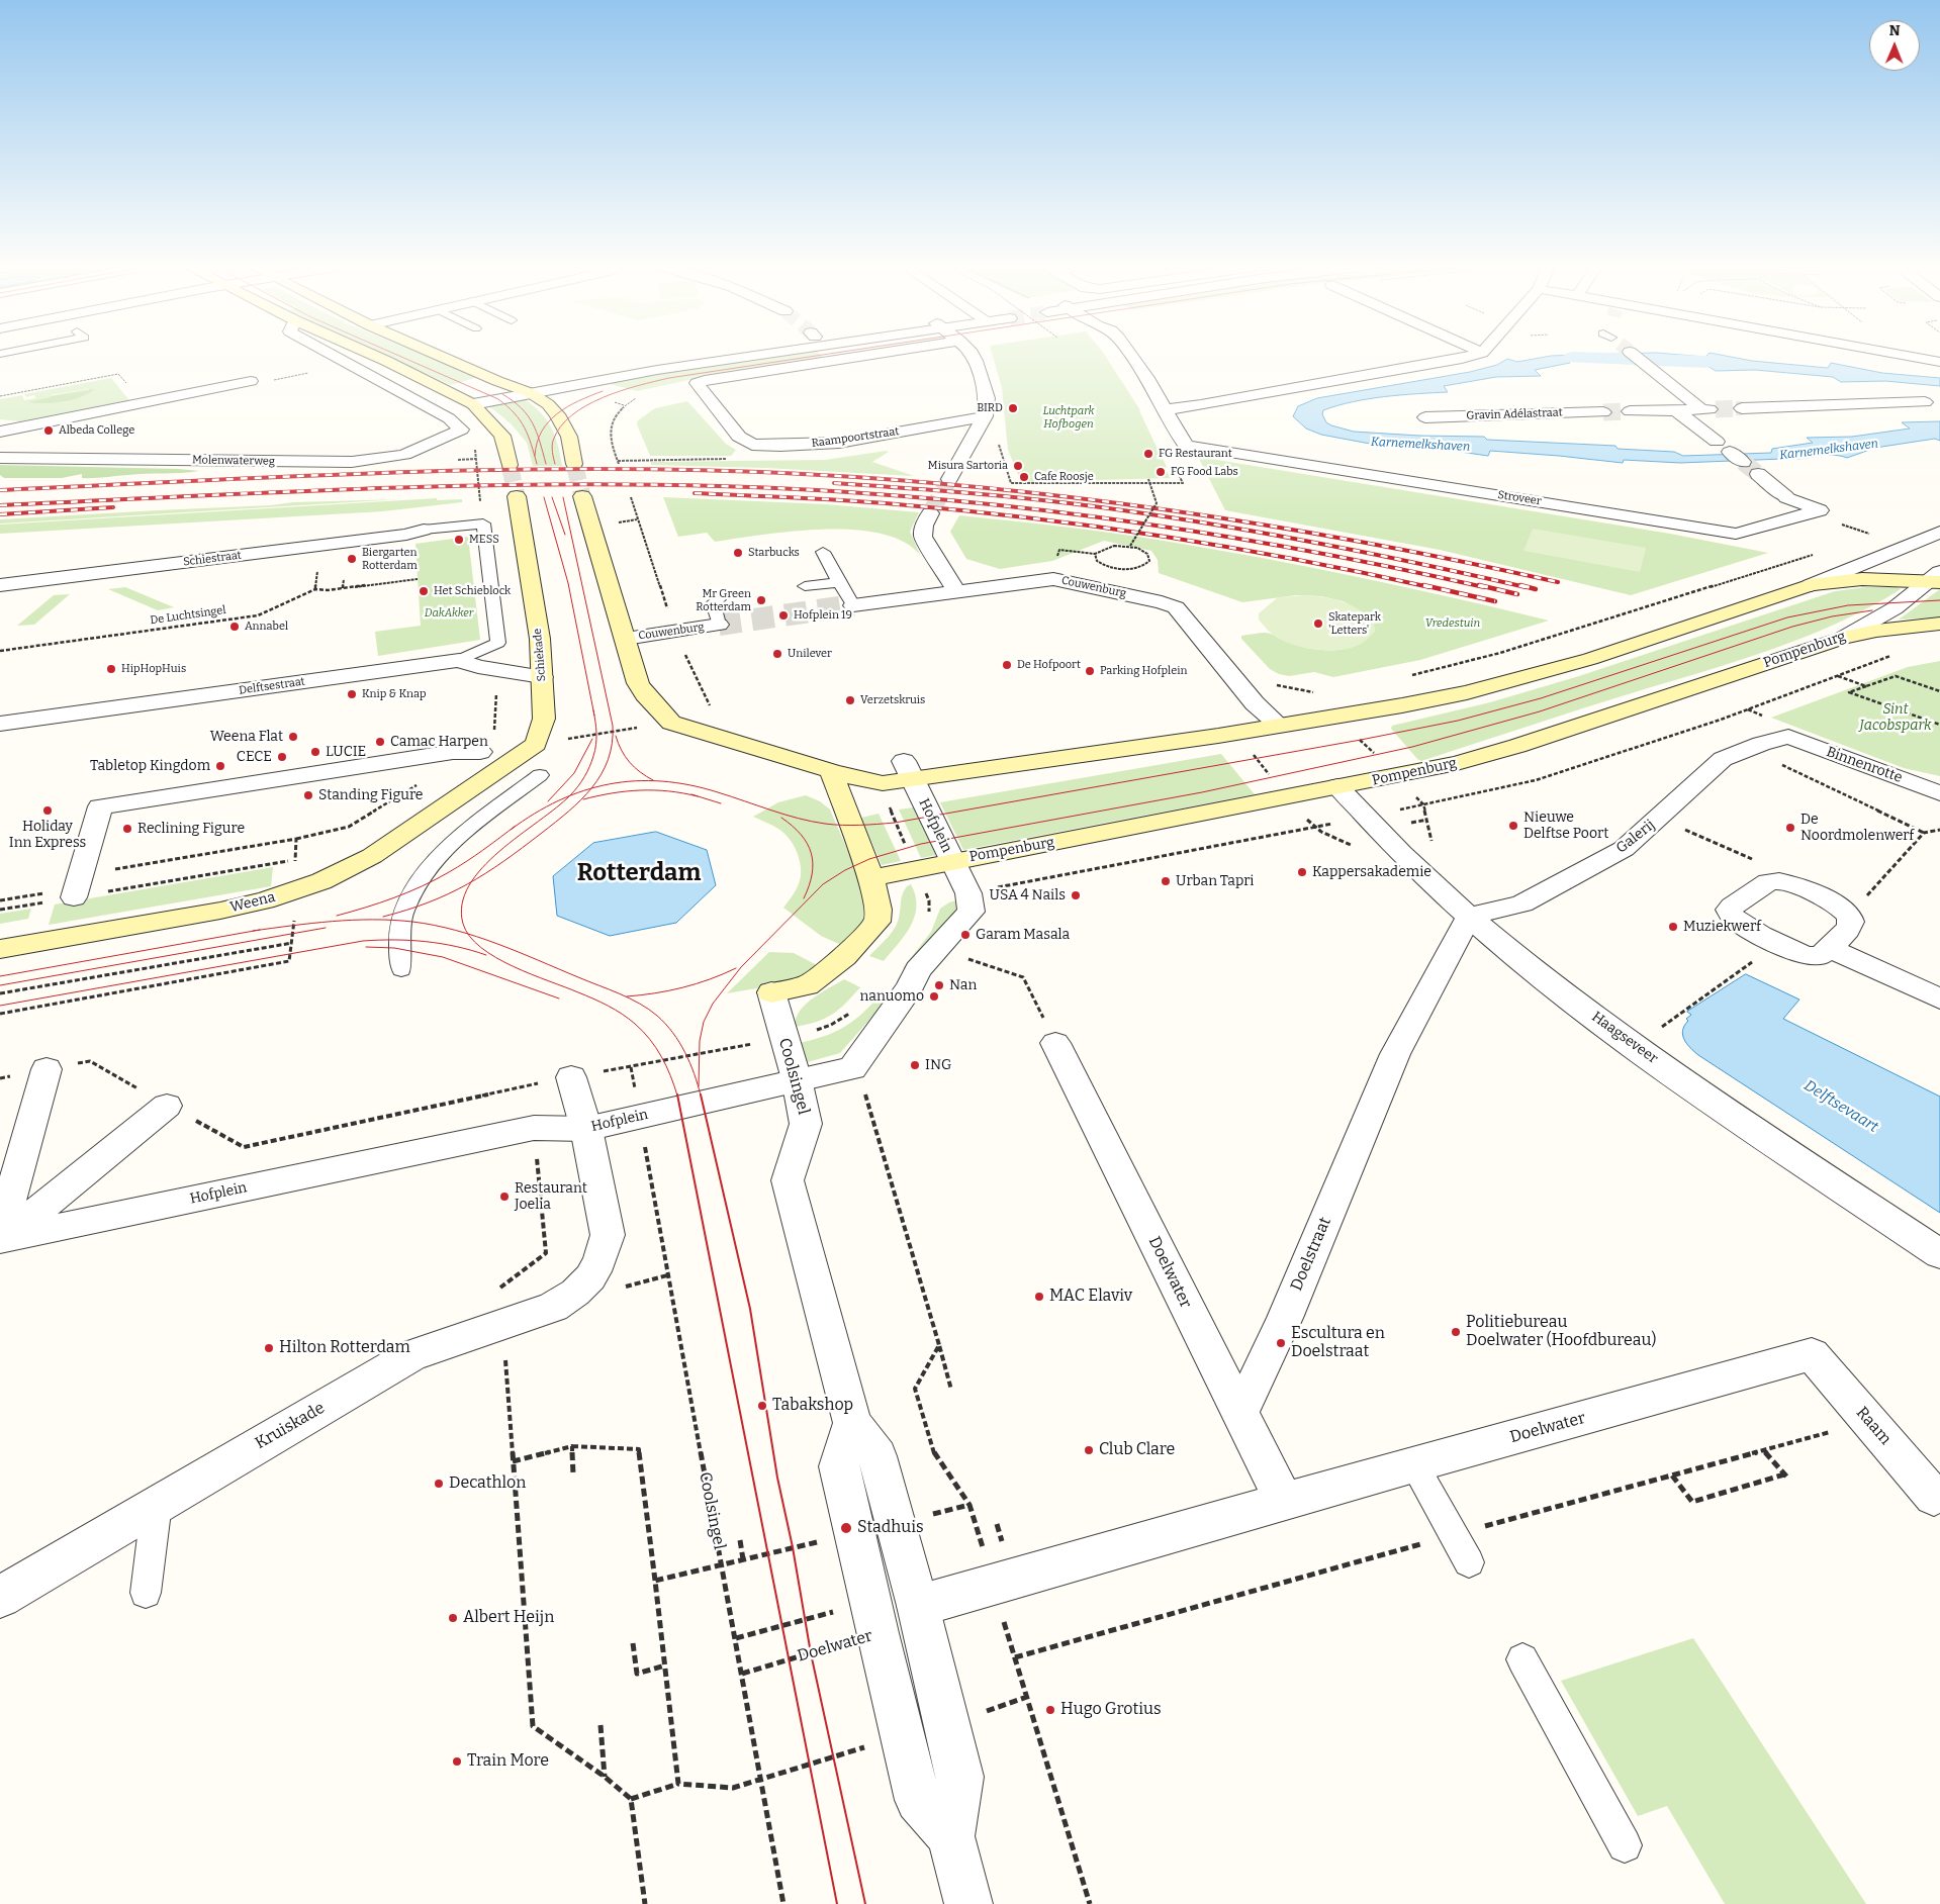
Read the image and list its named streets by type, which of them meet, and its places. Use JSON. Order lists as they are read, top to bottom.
{
  "streets": {
    "main road": ["Pompenburg", "Schiekade", "Weena"],
    "street": [
      "Gravin Adélastraat",
      "Raampoortstraat",
      "Molenwaterweg",
      "Stroveer",
      "Schiestraat",
      "Couwenburg",
      "Delftsestraat",
      "Binnenrotte",
      "Hofplein",
      "Galerij",
      "Haagseveer",
      "Coolsingel",
      "Doelstraat",
      "Doelwater",
      "Kruiskade",
      "Raam"
    ],
    "path": ["De Luchtsingel"]
  },
  "crossings": [
    ["Couwenburg", "Pompenburg"],
    ["Pompenburg", "Hofplein"],
    ["Pompenburg", "Haagseveer"],
    ["Schiekade", "Delftsestraat"],
    ["Schiekade", "Weena"],
    ["Binnenrotte", "Galerij"],
    ["Hofplein", "Coolsingel"],
    ["Hofplein", "Kruiskade"],
    ["Galerij", "Haagseveer"],
    ["Galerij", "Doelstraat"],
    ["Haagseveer", "Doelstraat"],
    ["Coolsingel", "Doelwater"],
    ["Doelstraat", "Doelwater"],
    ["Doelwater", "Raam"]
  ],
  "districts": ["Rotterdam"],
  "water": ["Karnemelkshaven", "Delftsevaart"],
  "parks": [
    "Luchtpark Hofbogen",
    "DakAkker",
    "Vredestuin",
    "Sint Jacobspark"
  ],
  "places": [
    "BIRD",
    "Albeda College",
    "FG Restaurant",
    "Misura Sartoria",
    "FG Food Labs",
    "Cafe Roosje",
    "MESS",
    "Starbucks",
    "Biergarten Rotterdam",
    "Het Schieblock",
    "Mr Green Rotterdam",
    "Hofplein 19",
    "Skatepark 'Letters'",
    "Annabel",
    "Unilever",
    "De Hofpoort",
    "HipHopHuis",
    "Parking Hofplein",
    "Knip & Knap",
    "Verzetskruis",
    "Weena Flat",
    "Camac Harpen",
    "LUCIE",
    "CECE",
    "Tabletop Kingdom",
    "Standing Figure",
    "Holiday Inn Express",
    "Nieuwe Delftse Poort",
    "De Noordmolenwerf",
    "Reclining Figure",
    "Kappersakademie",
    "Urban Tapri",
    "USA 4 Nails",
    "Muziekwerf",
    "Garam Masala",
    "Nan",
    "nanuomo",
    "ING",
    "Restaurant Joelia",
    "MAC Elaviv",
    "Politiebureau Doelwater (Hoofdbureau)",
    "Escultura en Doelstraat",
    "Hilton Rotterdam",
    "Tabakshop",
    "Club Clare",
    "Decathlon",
    "Stadhuis",
    "Albert Heijn",
    "Hugo Grotius",
    "Train More"
  ],
  "north": "top"
}
